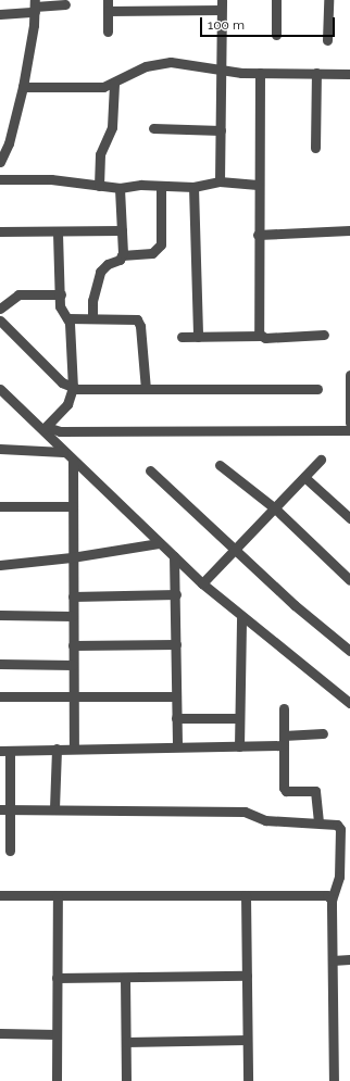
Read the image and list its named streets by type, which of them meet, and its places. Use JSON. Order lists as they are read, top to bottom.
{
  "scale_bar": "100 m"
}
